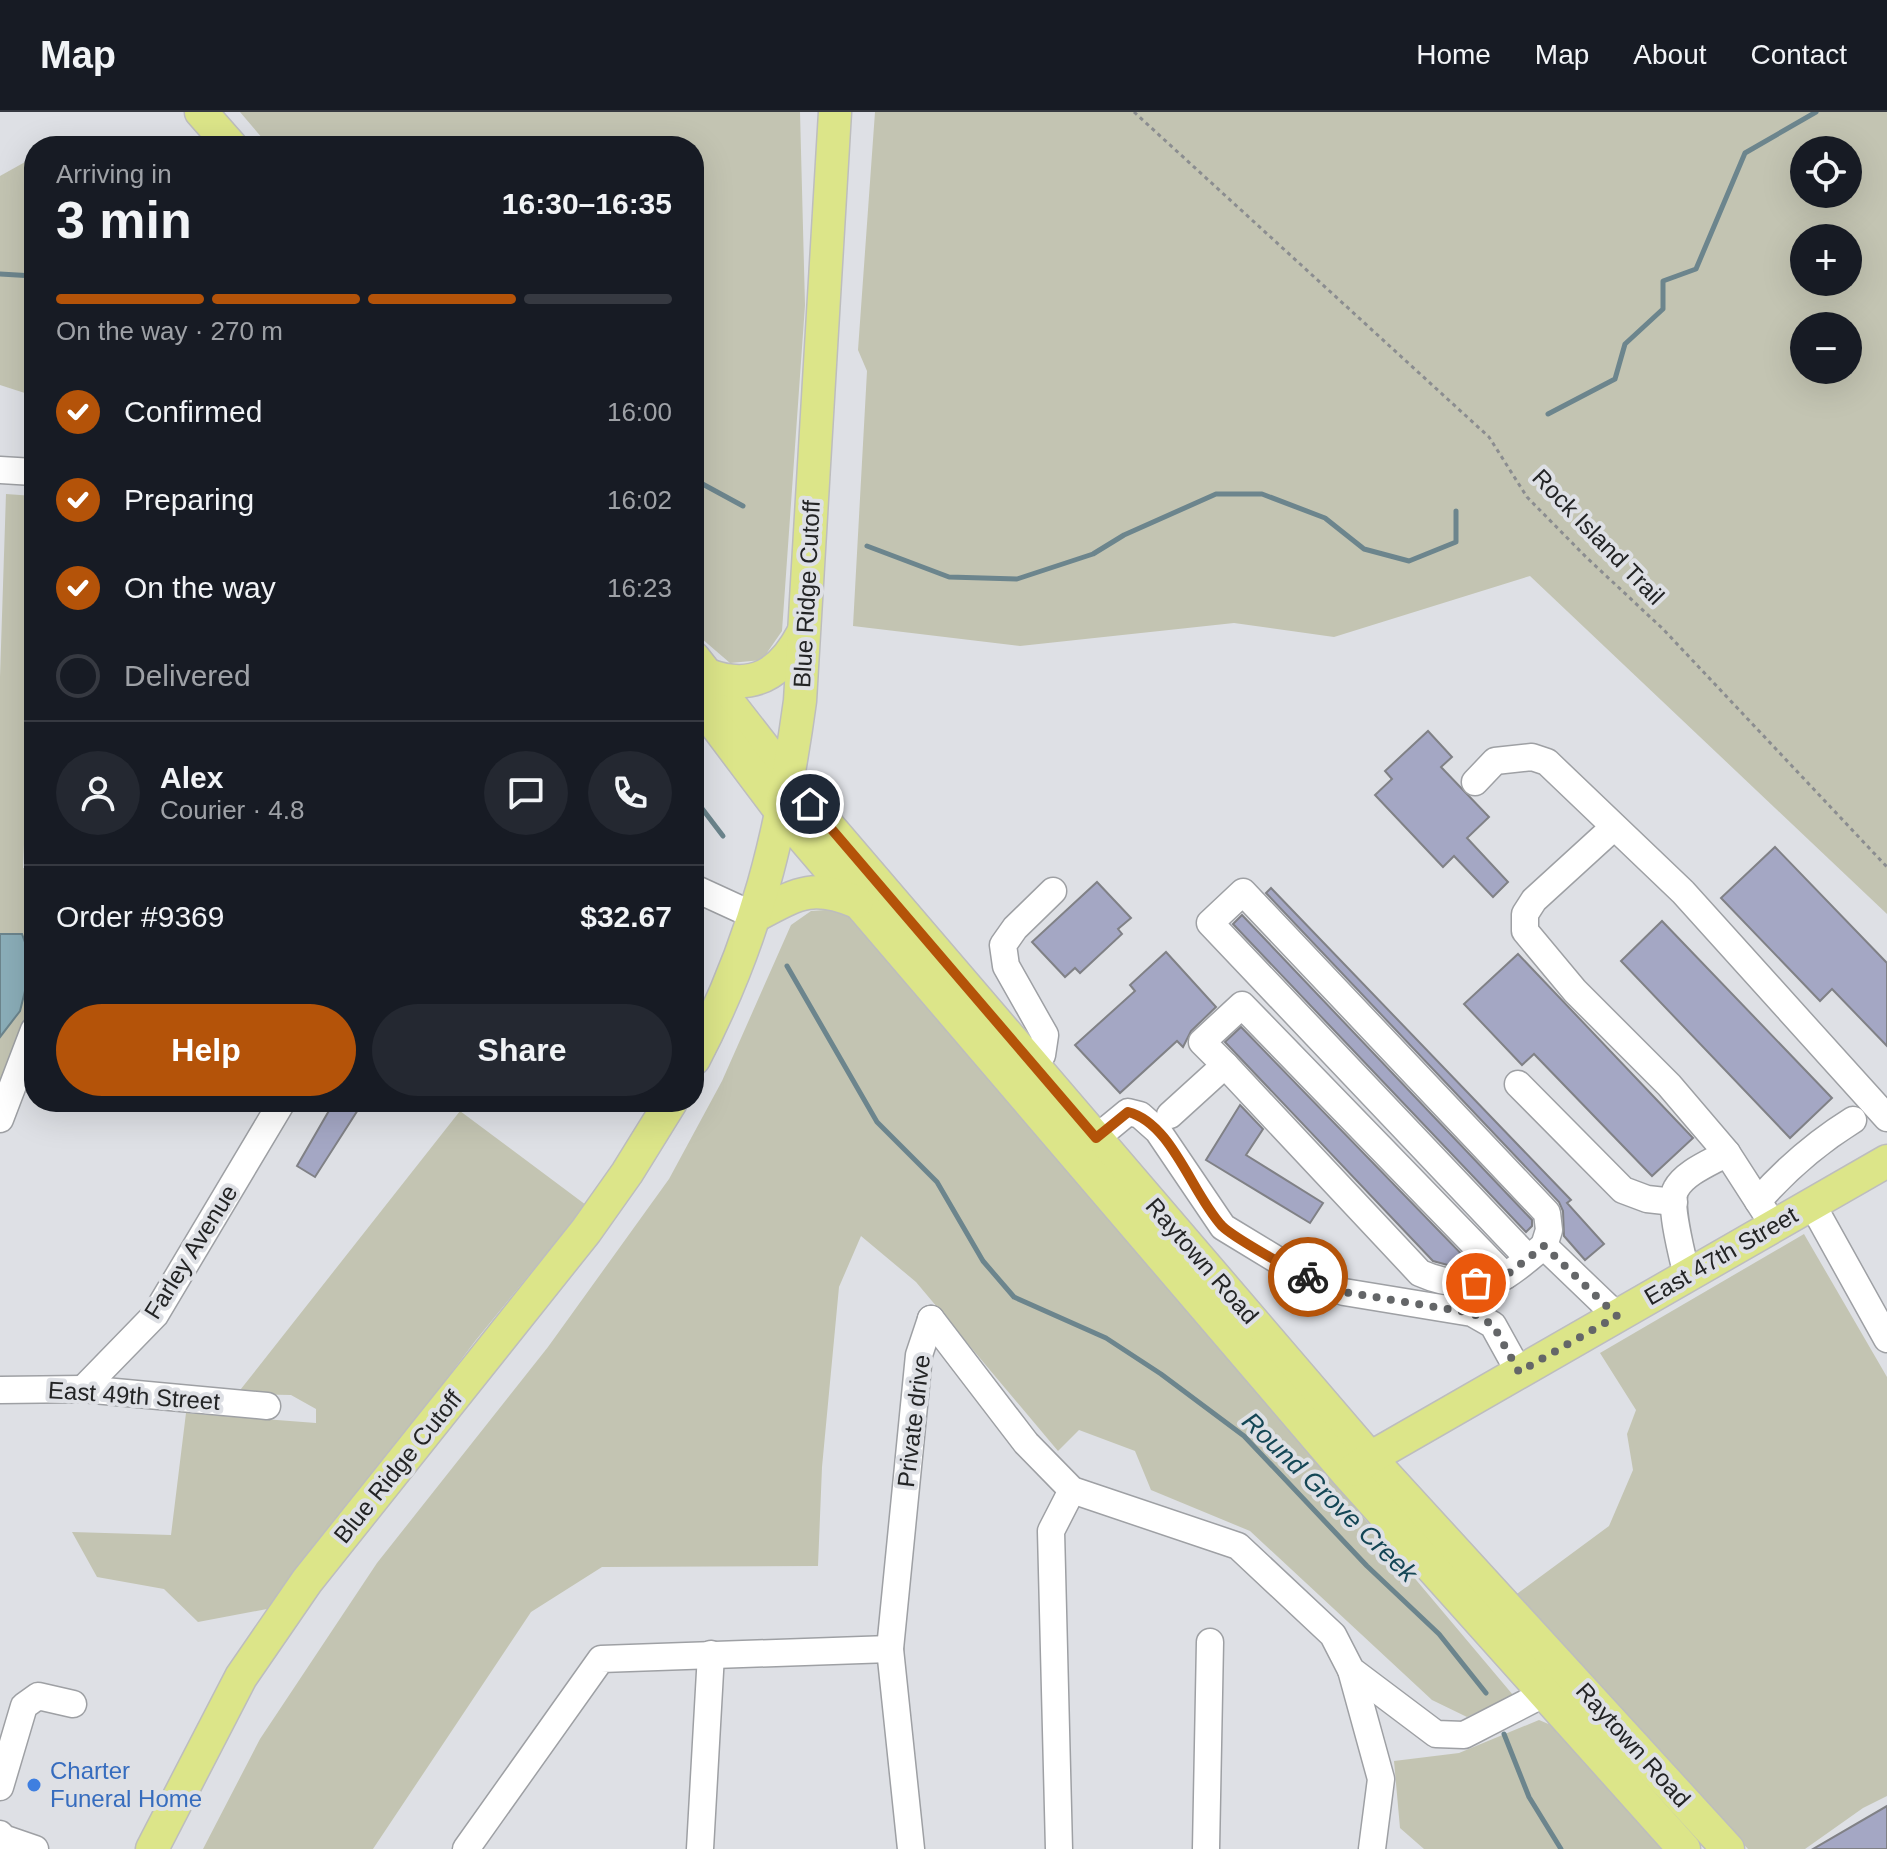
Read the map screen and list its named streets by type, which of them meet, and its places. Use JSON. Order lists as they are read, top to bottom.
{
  "streets": {
    "main road": ["Blue Ridge Cutoff", "East 47th Street", "Raytown Road"],
    "street": ["Farley Avenue", "East 49th Street", "Private drive"],
    "path": ["Rock Island Trail"]
  },
  "crossings": [
    ["Blue Ridge Cutoff", "Raytown Road"],
    ["Farley Avenue", "East 49th Street"],
    ["East 47th Street", "Raytown Road"],
    ["Raytown Road", "Private drive"]
  ],
  "water": ["Round Grove Creek"],
  "places": ["Charter Funeral Home"],
  "page": {
    "header": "Map",
    "nav": [
      "Home",
      "Map",
      "About",
      "Contact"
    ],
    "map_buttons": ["+", "−"],
    "heading": ["3 min", "Arriving in", "16:30–16:35"],
    "panel": [
      "Alex",
      "Courier · 4.8",
      "Order #9369",
      "$32.67"
    ],
    "bar": "On the way · 270 m",
    "list": [
      ["Confirmed", "16:00"],
      ["Preparing", "16:02"],
      ["On the way", "16:23"],
      "Delivered"
    ],
    "buttons": ["Help", "Share"]
  }
}
